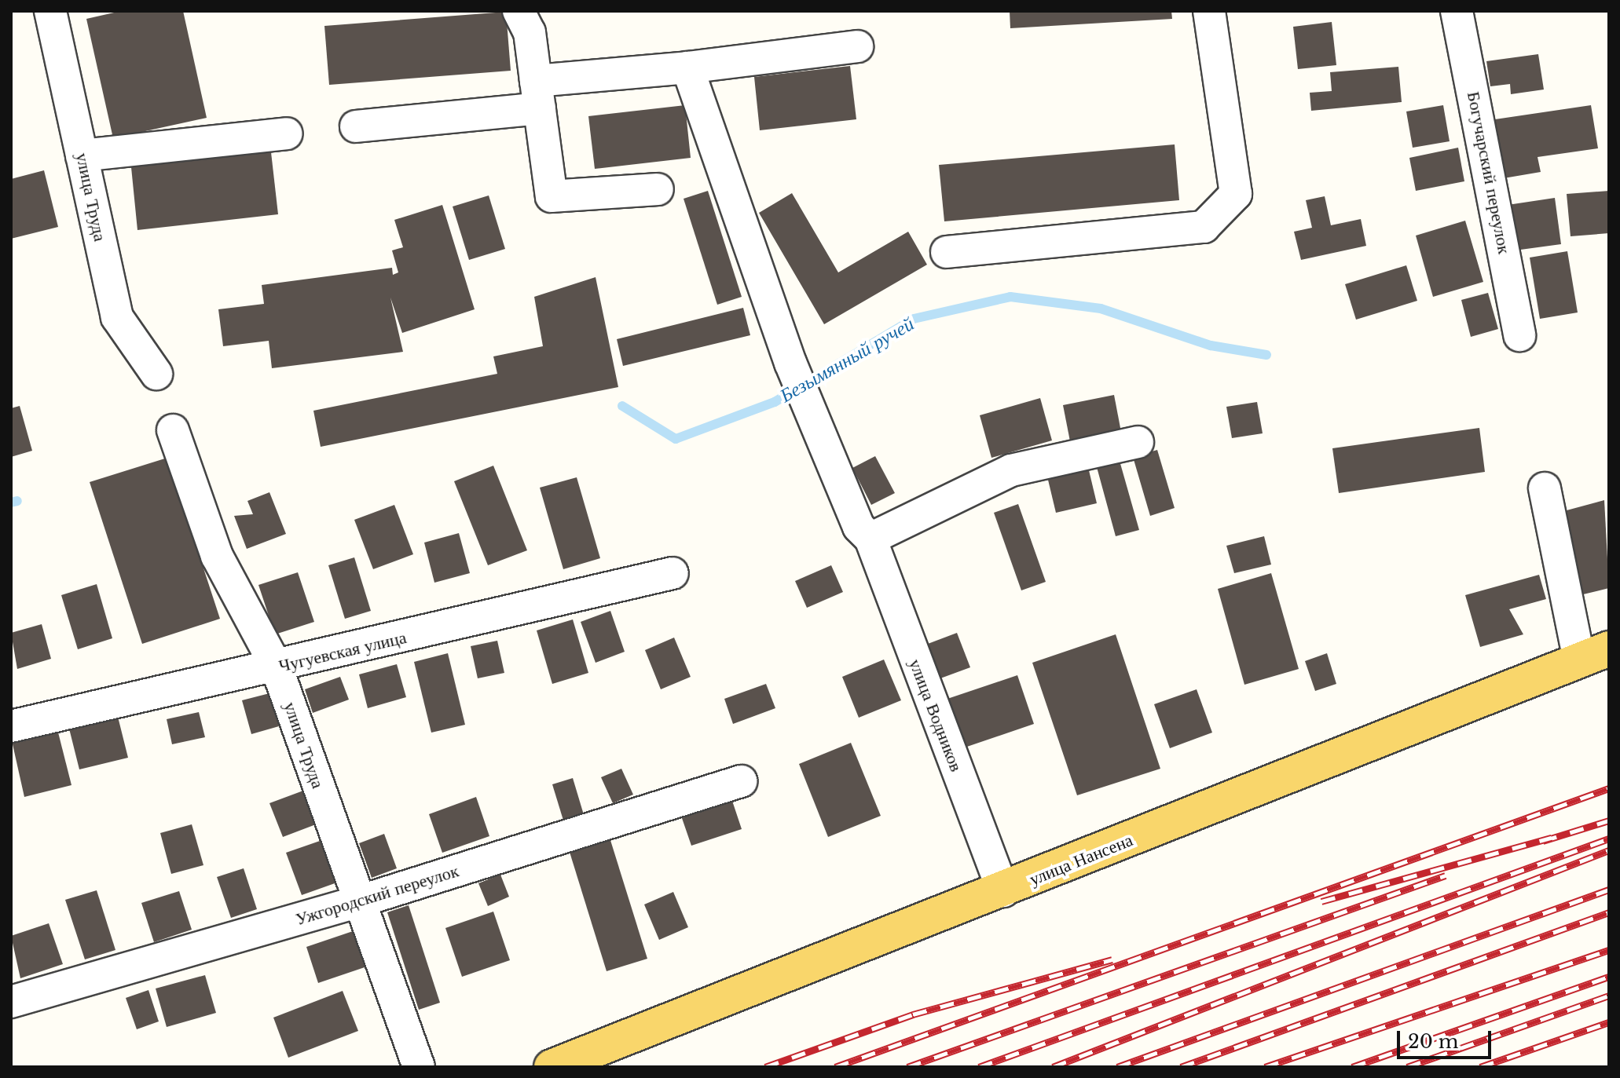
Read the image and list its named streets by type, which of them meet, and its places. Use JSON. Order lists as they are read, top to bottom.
{
  "streets": {
    "main road": ["улица Нансена"],
    "street": [
      "Богучарский переулок",
      "улица Труда",
      "Чугуевская улица",
      "улица Водников",
      "Ужгородский переулок"
    ]
  },
  "crossings": [
    ["улица Труда", "Чугуевская улица"],
    ["улица Труда", "Ужгородский переулок"],
    ["улица Водников", "улица Нансена"]
  ],
  "water": ["Безымянный ручей"],
  "scale_bar": "20 m"
}
